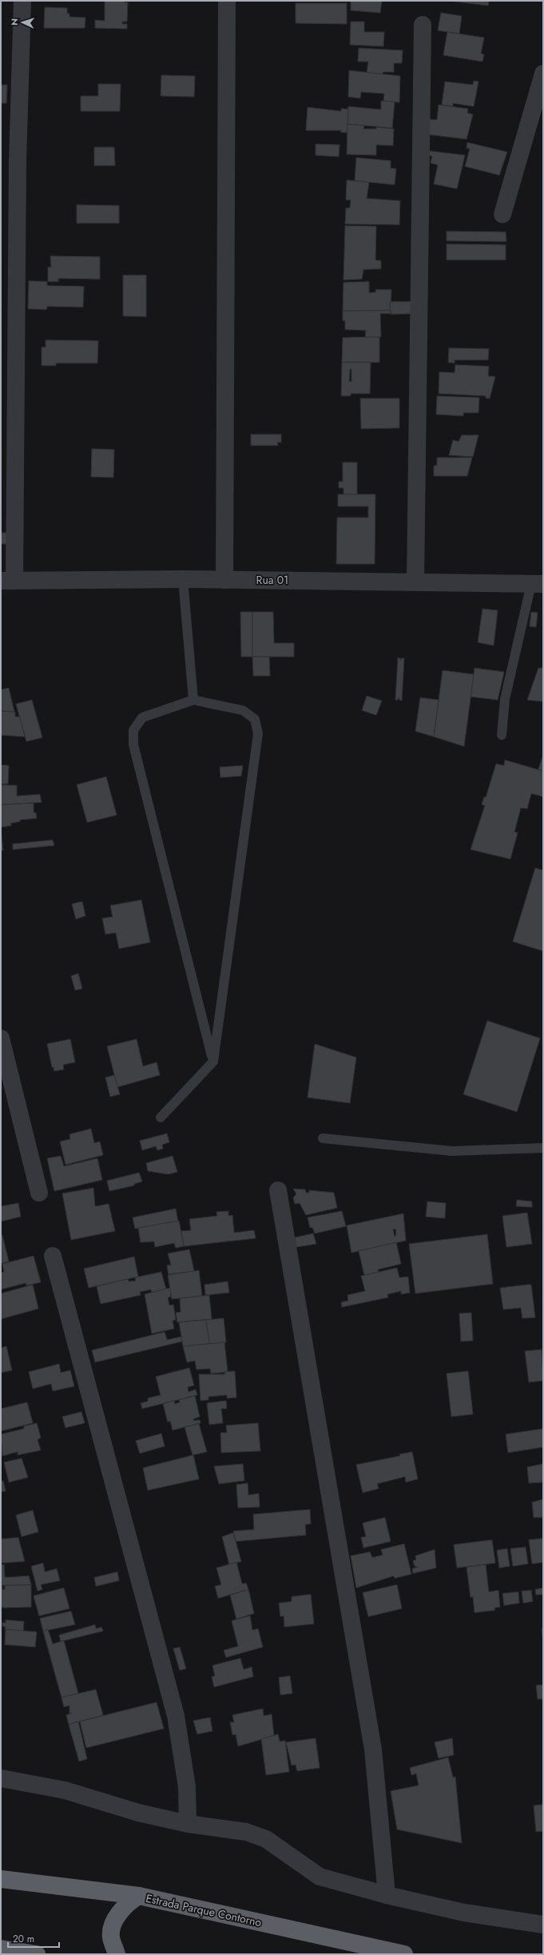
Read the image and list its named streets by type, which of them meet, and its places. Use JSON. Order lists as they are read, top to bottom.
{
  "streets": {
    "highway": ["Estrada Parque Contorno"],
    "street": ["Rua 01"]
  },
  "scale_bar": "20 m",
  "north": "left"
}
